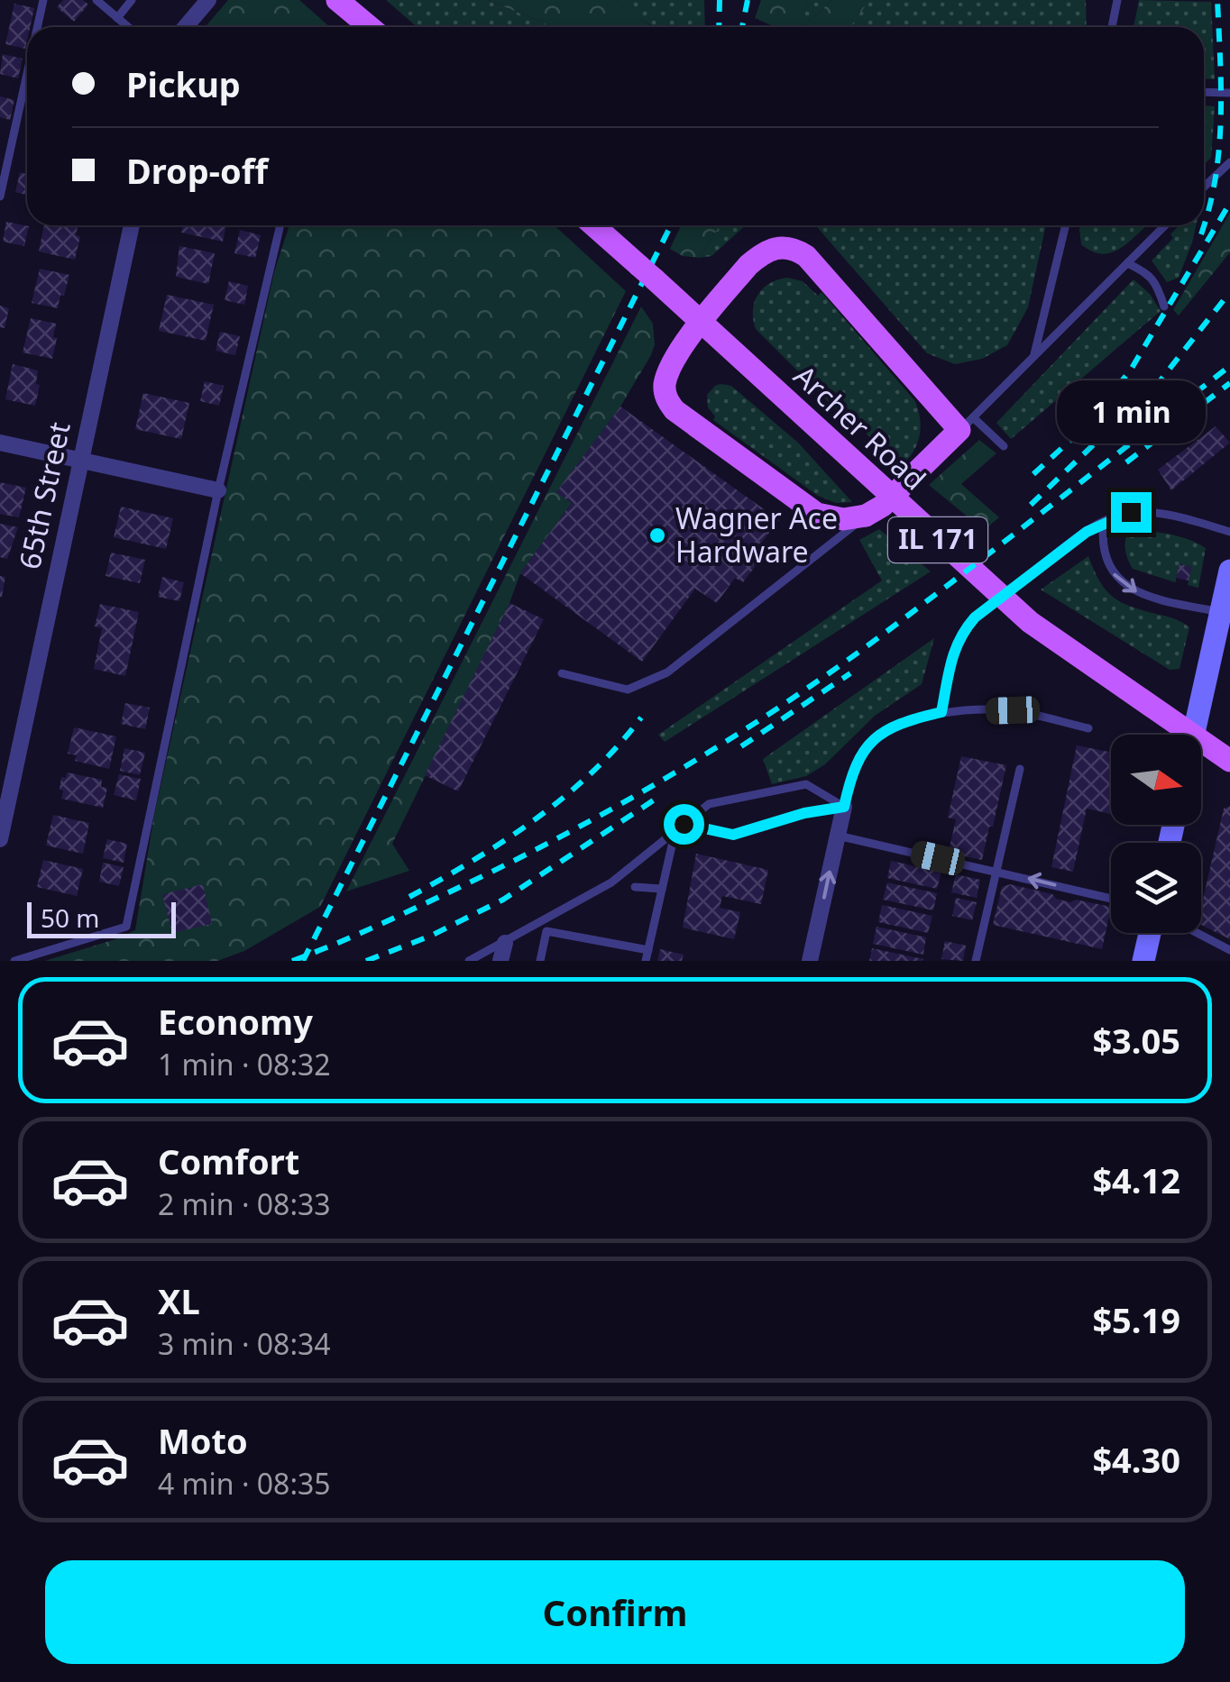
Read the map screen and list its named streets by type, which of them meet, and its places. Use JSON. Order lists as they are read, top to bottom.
{
  "streets": {
    "main road": ["Archer Road", "IL 171"],
    "street": ["65th Street"]
  },
  "places": ["Wagner Ace Hardware"],
  "scale_bar": "50 m",
  "north": "right",
  "page": {
    "banner": ["Pickup", "Drop-off"],
    "bubble": "1 min",
    "scale": "50 m",
    "list": [
      {
        "name": "Economy",
        "note": "1 min · 08:32",
        "value": "$3.05"
      },
      {
        "name": "Comfort",
        "note": "2 min · 08:33",
        "value": "$4.12"
      },
      {
        "name": "XL",
        "note": "3 min · 08:34",
        "value": "$5.19"
      },
      {
        "name": "Moto",
        "note": "4 min · 08:35",
        "value": "$4.30"
      }
    ],
    "buttons": "Confirm"
  }
}
